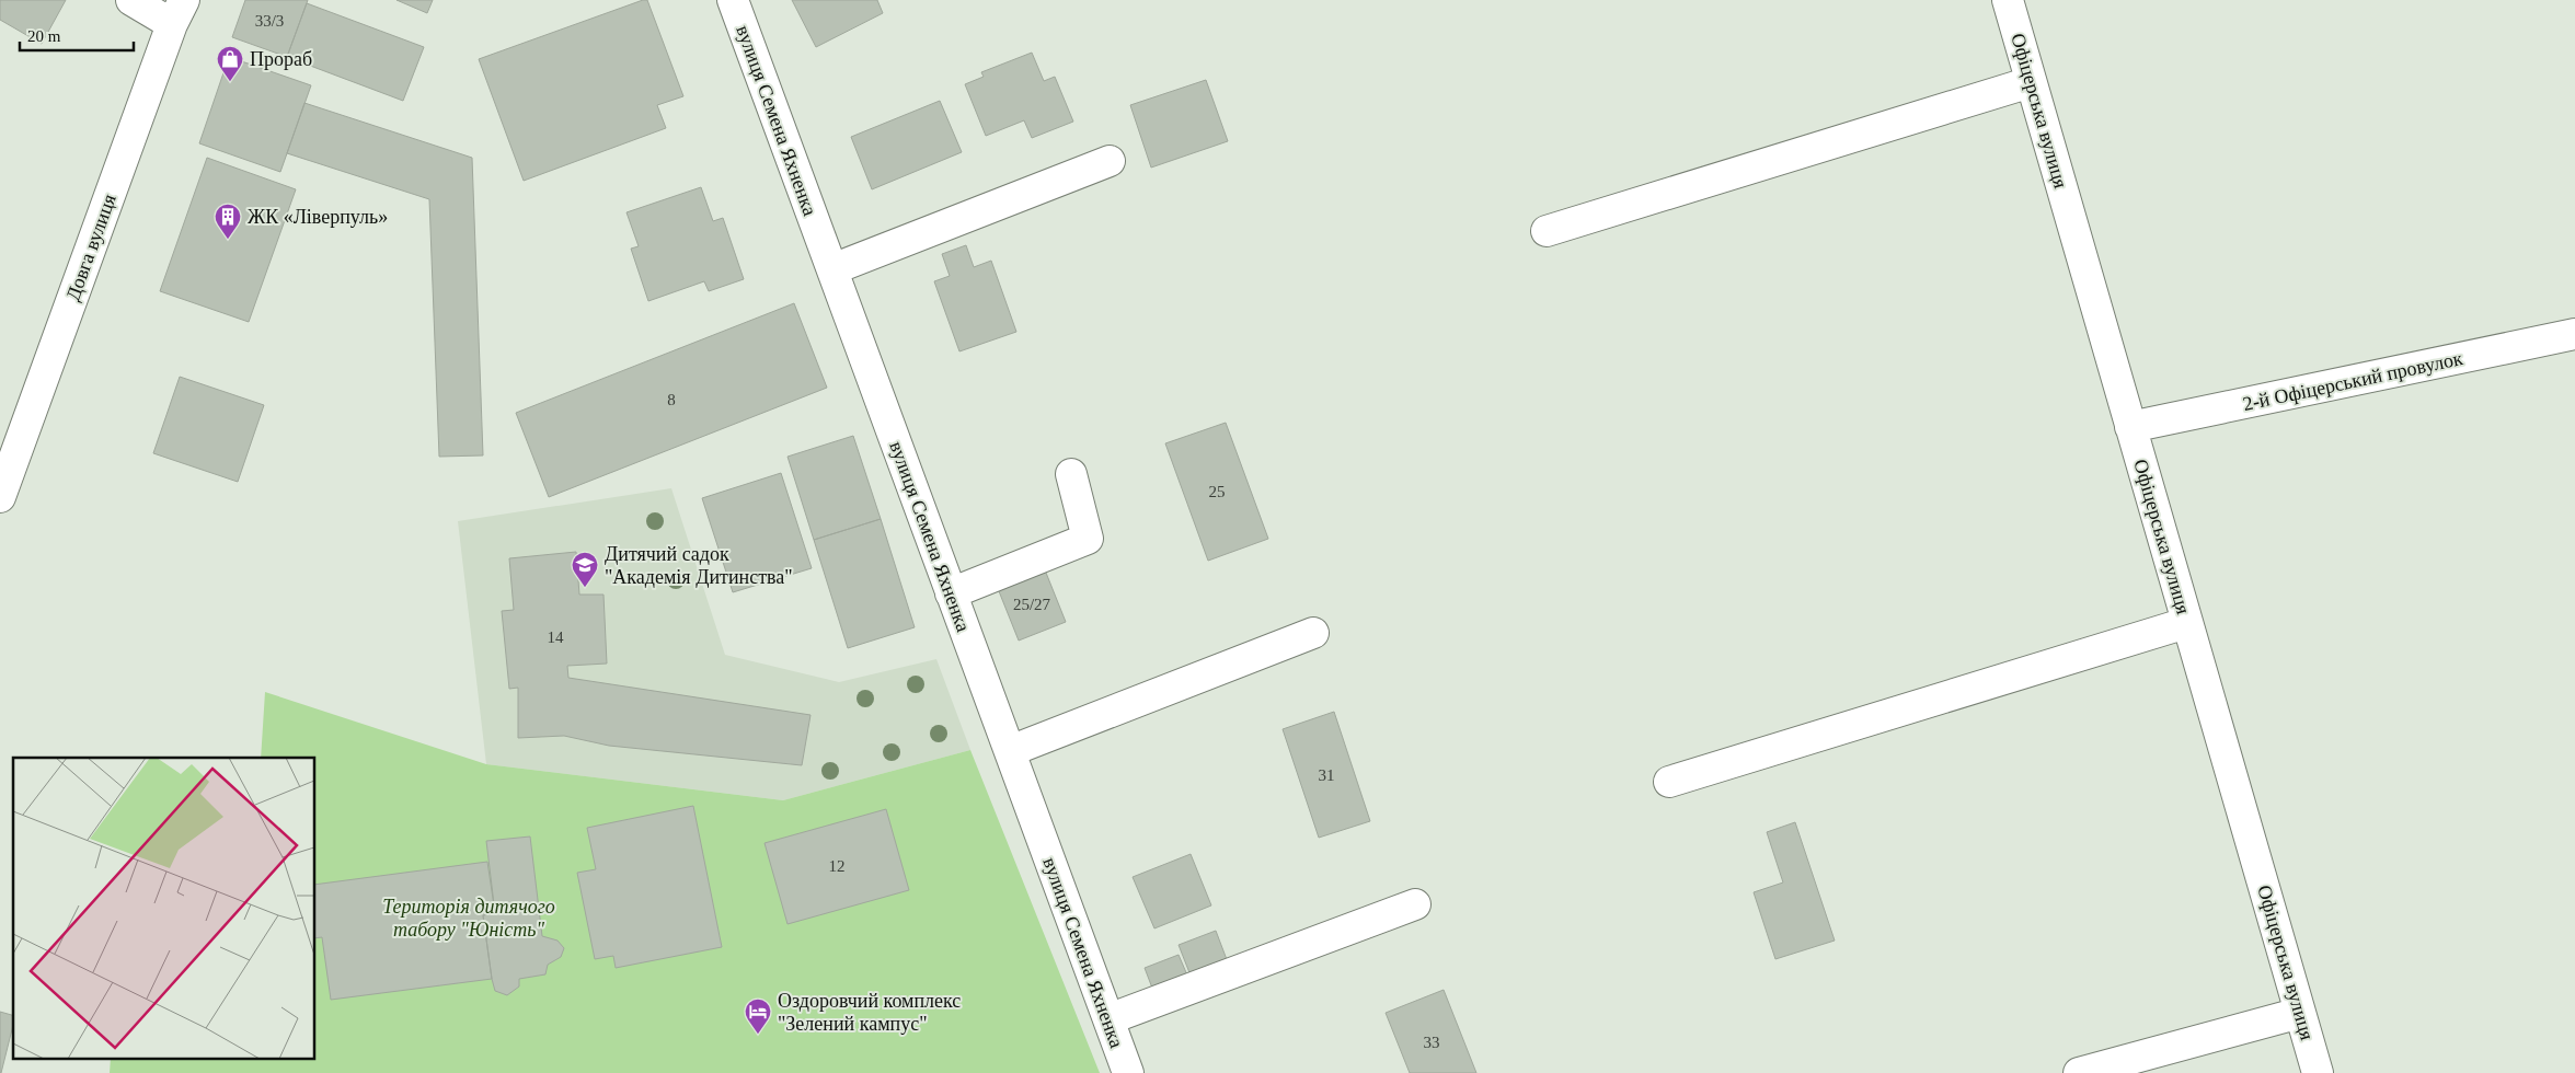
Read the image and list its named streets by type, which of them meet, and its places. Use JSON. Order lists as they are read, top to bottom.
{
  "streets": {
    "street": [
      "Офіцерська вулиця",
      "вулиця Семена Яхненка",
      "Довга вулиця",
      "2-й Офіцерський провулок"
    ]
  },
  "crossings": [
    ["Офіцерська вулиця", "2-й Офіцерський провулок"]
  ],
  "parks": ["Територія дитячого табору \"Юність\""],
  "places": {
    "shop": ["Прораб"],
    "building": ["ЖК «Ліверпуль»"],
    "school or university": ["Дитячий садок \"Академія Дитинства\""],
    "hotel": ["Оздоровчий комплекс \"Зелений кампус\""]
  },
  "house_numbers": [
    "33/3",
    "8",
    "25",
    "25/27",
    "14",
    "31",
    "12",
    "33"
  ],
  "scale_bar": "20 m"
}
